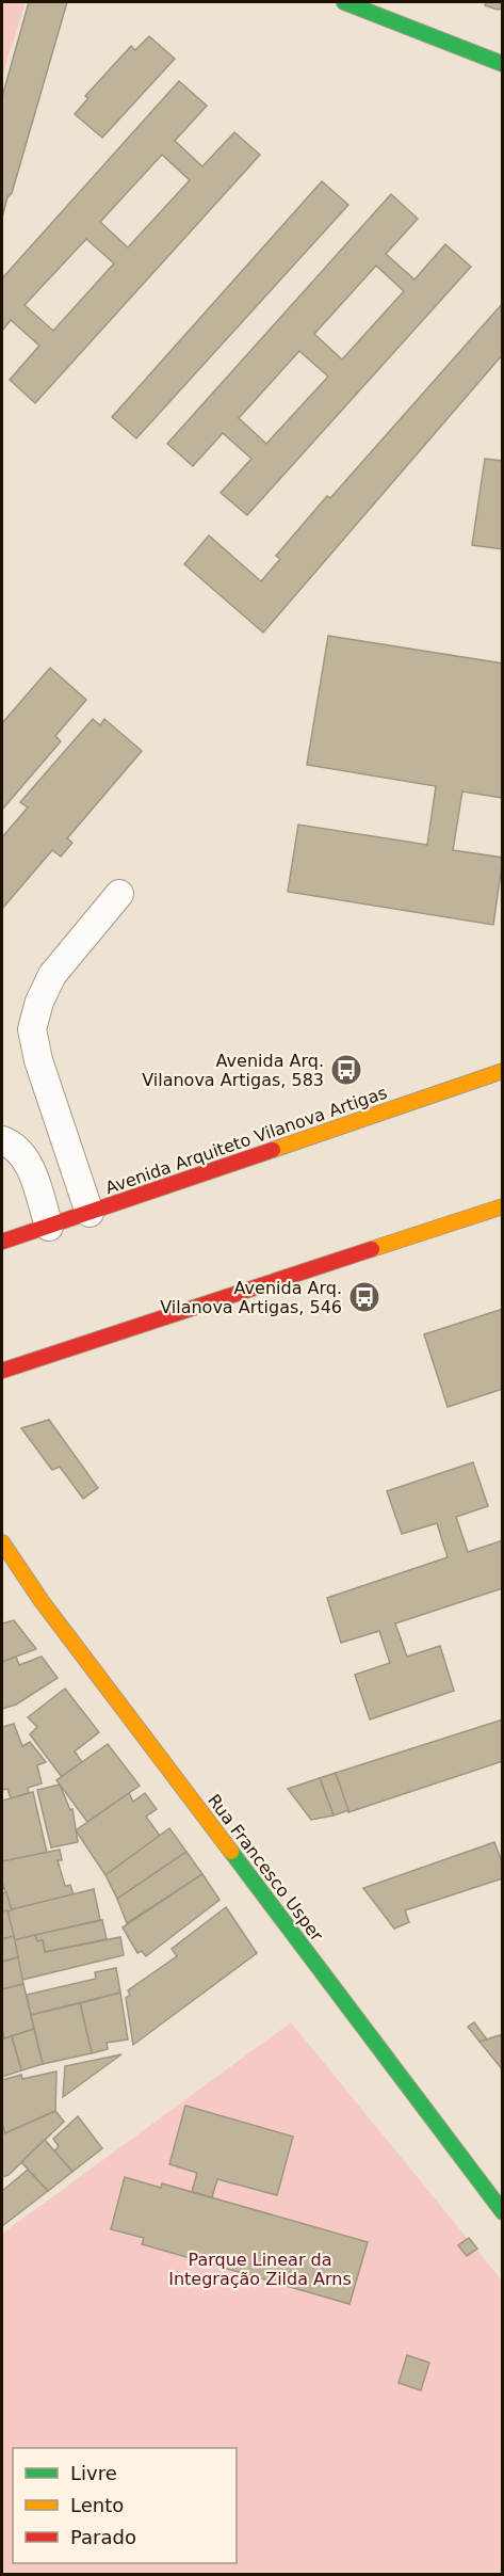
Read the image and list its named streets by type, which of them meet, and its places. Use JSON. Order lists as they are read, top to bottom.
{
  "streets": {
    "main road": ["Avenida Arquiteto Vilanova Artigas", "Rua Francesco Usper"]
  },
  "parks": ["Parque Linear da Integração Zilda Arns"],
  "places": {
    "bus stop": ["Avenida Arq. Vilanova Artigas, 583", "Avenida Arq. Vilanova Artigas, 546"]
  },
  "legend": ["Livre", "Lento", "Parado"]
}
